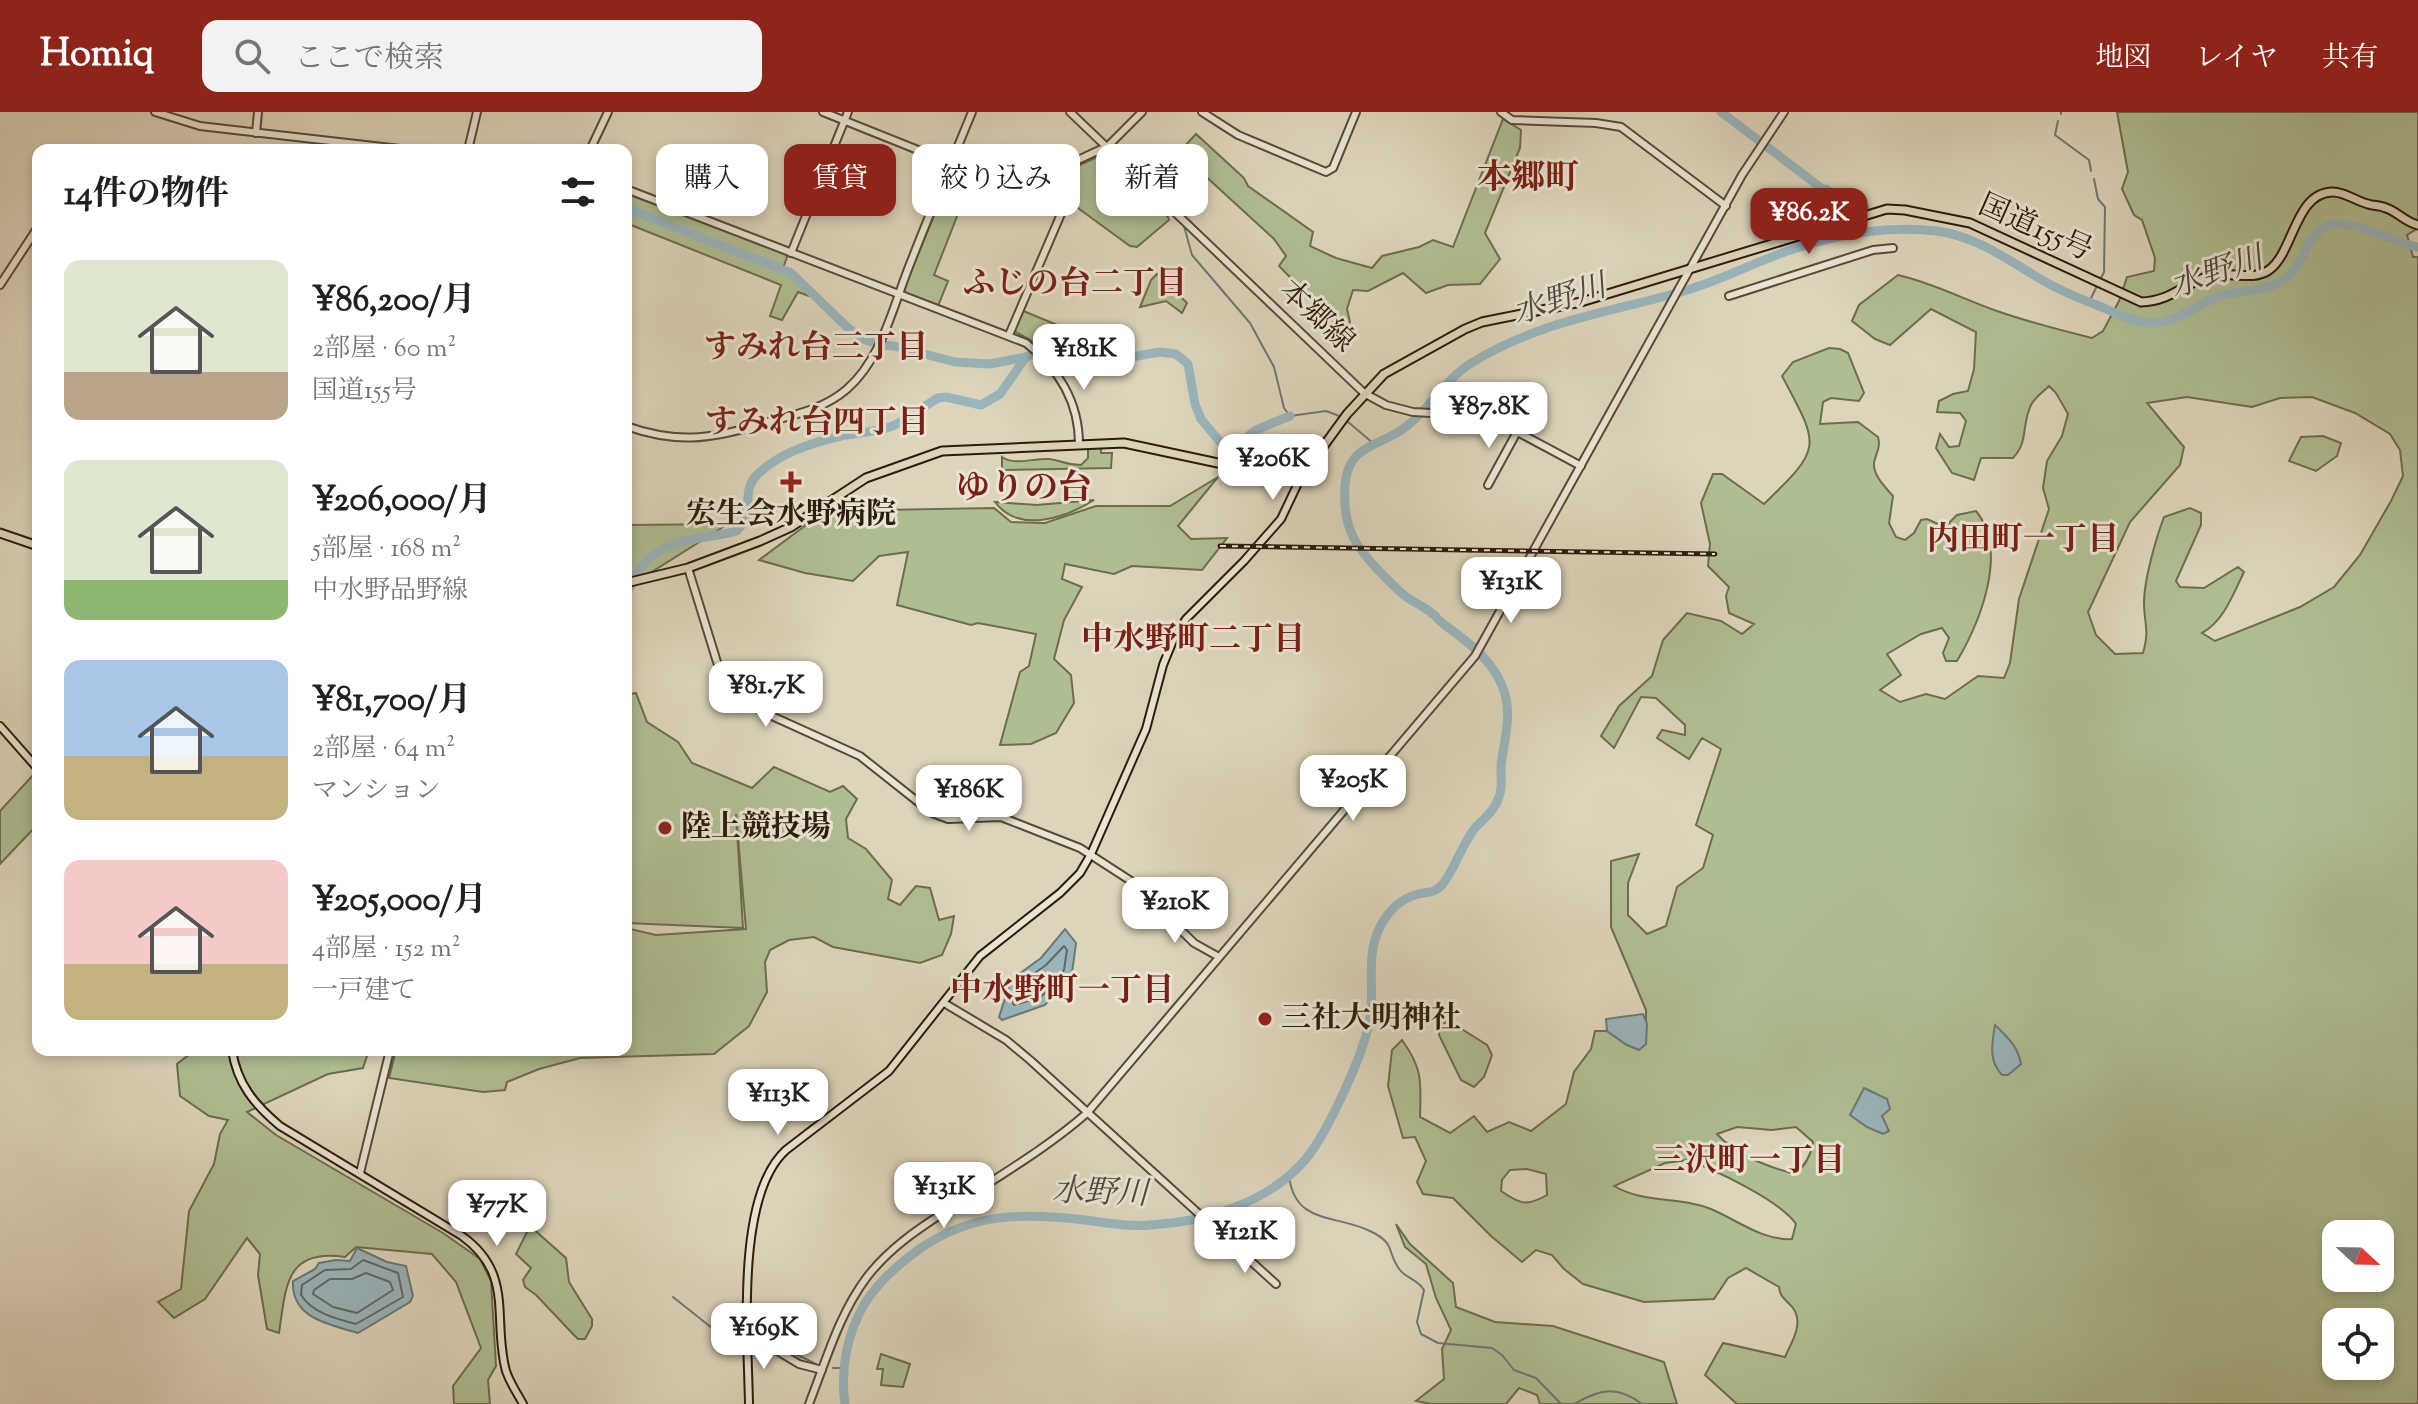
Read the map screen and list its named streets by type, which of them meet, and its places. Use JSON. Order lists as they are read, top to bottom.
{
  "streets": {
    "highway": ["国道155号"],
    "street": ["本郷線"]
  },
  "crossings": [
    ["国道155号", "本郷線"]
  ],
  "districts": [
    "本郷町",
    "ふじの台二丁目",
    "すみれ台三丁目",
    "すみれ台四丁目",
    "ゆりの台",
    "内田町一丁目",
    "中水野町二丁目",
    "中水野町一丁目",
    "三沢町一丁目"
  ],
  "water": ["水野川"],
  "places": {
    "health": ["宏生会水野病院"],
    "other": ["陸上競技場", "三社大明神社"]
  },
  "north": "right",
  "page": {
    "header": "Homiq",
    "search": "ここで検索",
    "nav": ["地図", "レイヤ", "共有"],
    "chip": [
      "購入",
      "賃貸",
      "絞り込み",
      "新着"
    ],
    "heading": "14件の物件",
    "price": [
      "¥86.2K",
      "¥181K",
      "¥87.8K",
      "¥206K",
      "¥131K",
      "¥81.7K",
      "¥205K",
      "¥186K",
      "¥210K",
      "¥113K",
      "¥131K",
      "¥77K",
      "¥121K",
      "¥169K"
    ],
    "list": [
      {
        "name": "¥86,200/月",
        "note": "2部屋 · 60 m² · 国道155号"
      },
      {
        "name": "¥206,000/月",
        "note": "5部屋 · 168 m² · 中水野品野線"
      },
      {
        "name": "¥81,700/月",
        "note": "2部屋 · 64 m² · マンション"
      },
      {
        "name": "¥205,000/月",
        "note": "4部屋 · 152 m² · 一戸建て"
      }
    ]
  }
}
